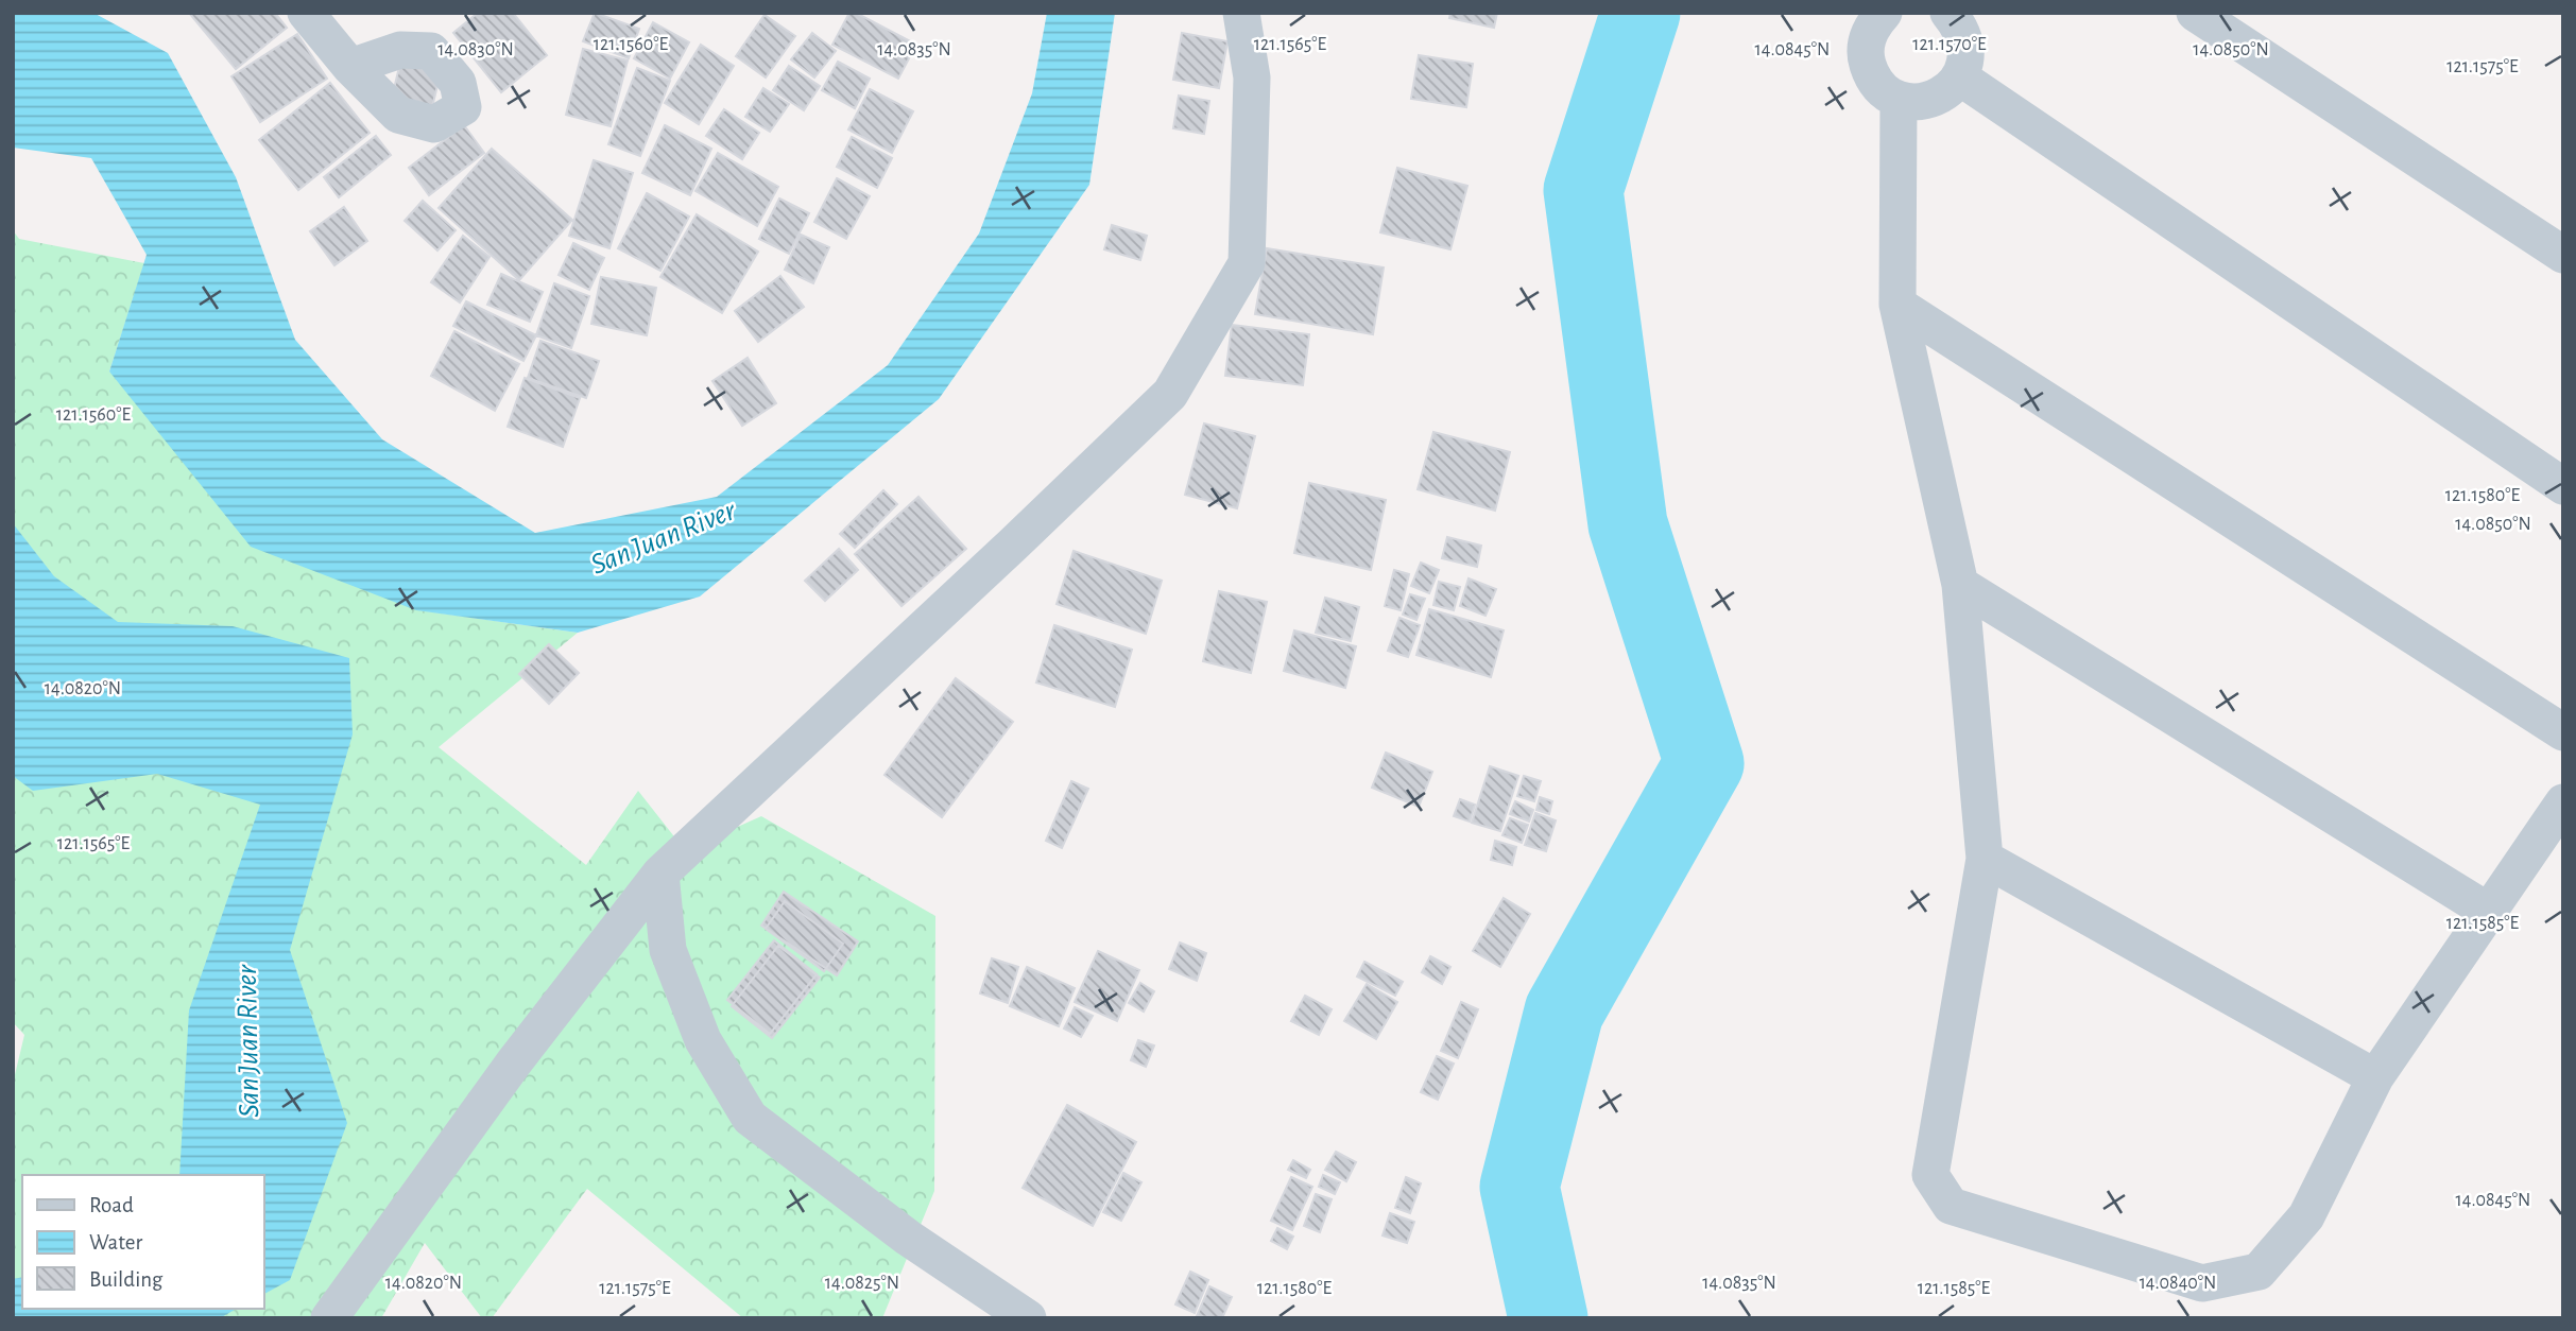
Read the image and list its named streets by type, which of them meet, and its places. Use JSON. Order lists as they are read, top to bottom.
{
  "water": ["San Juan River"],
  "legend": ["Road", "Water", "Building"],
  "coordinates": [
    "121.1560°E",
    "121.1565°E",
    "121.1570°E",
    "14.0830°N",
    "14.0835°N",
    "14.0845°N",
    "14.0850°N",
    "121.1575°E",
    "121.1580°E",
    "14.0820°N",
    "121.1585°E",
    "14.0825°N",
    "14.0840°N"
  ]
}
